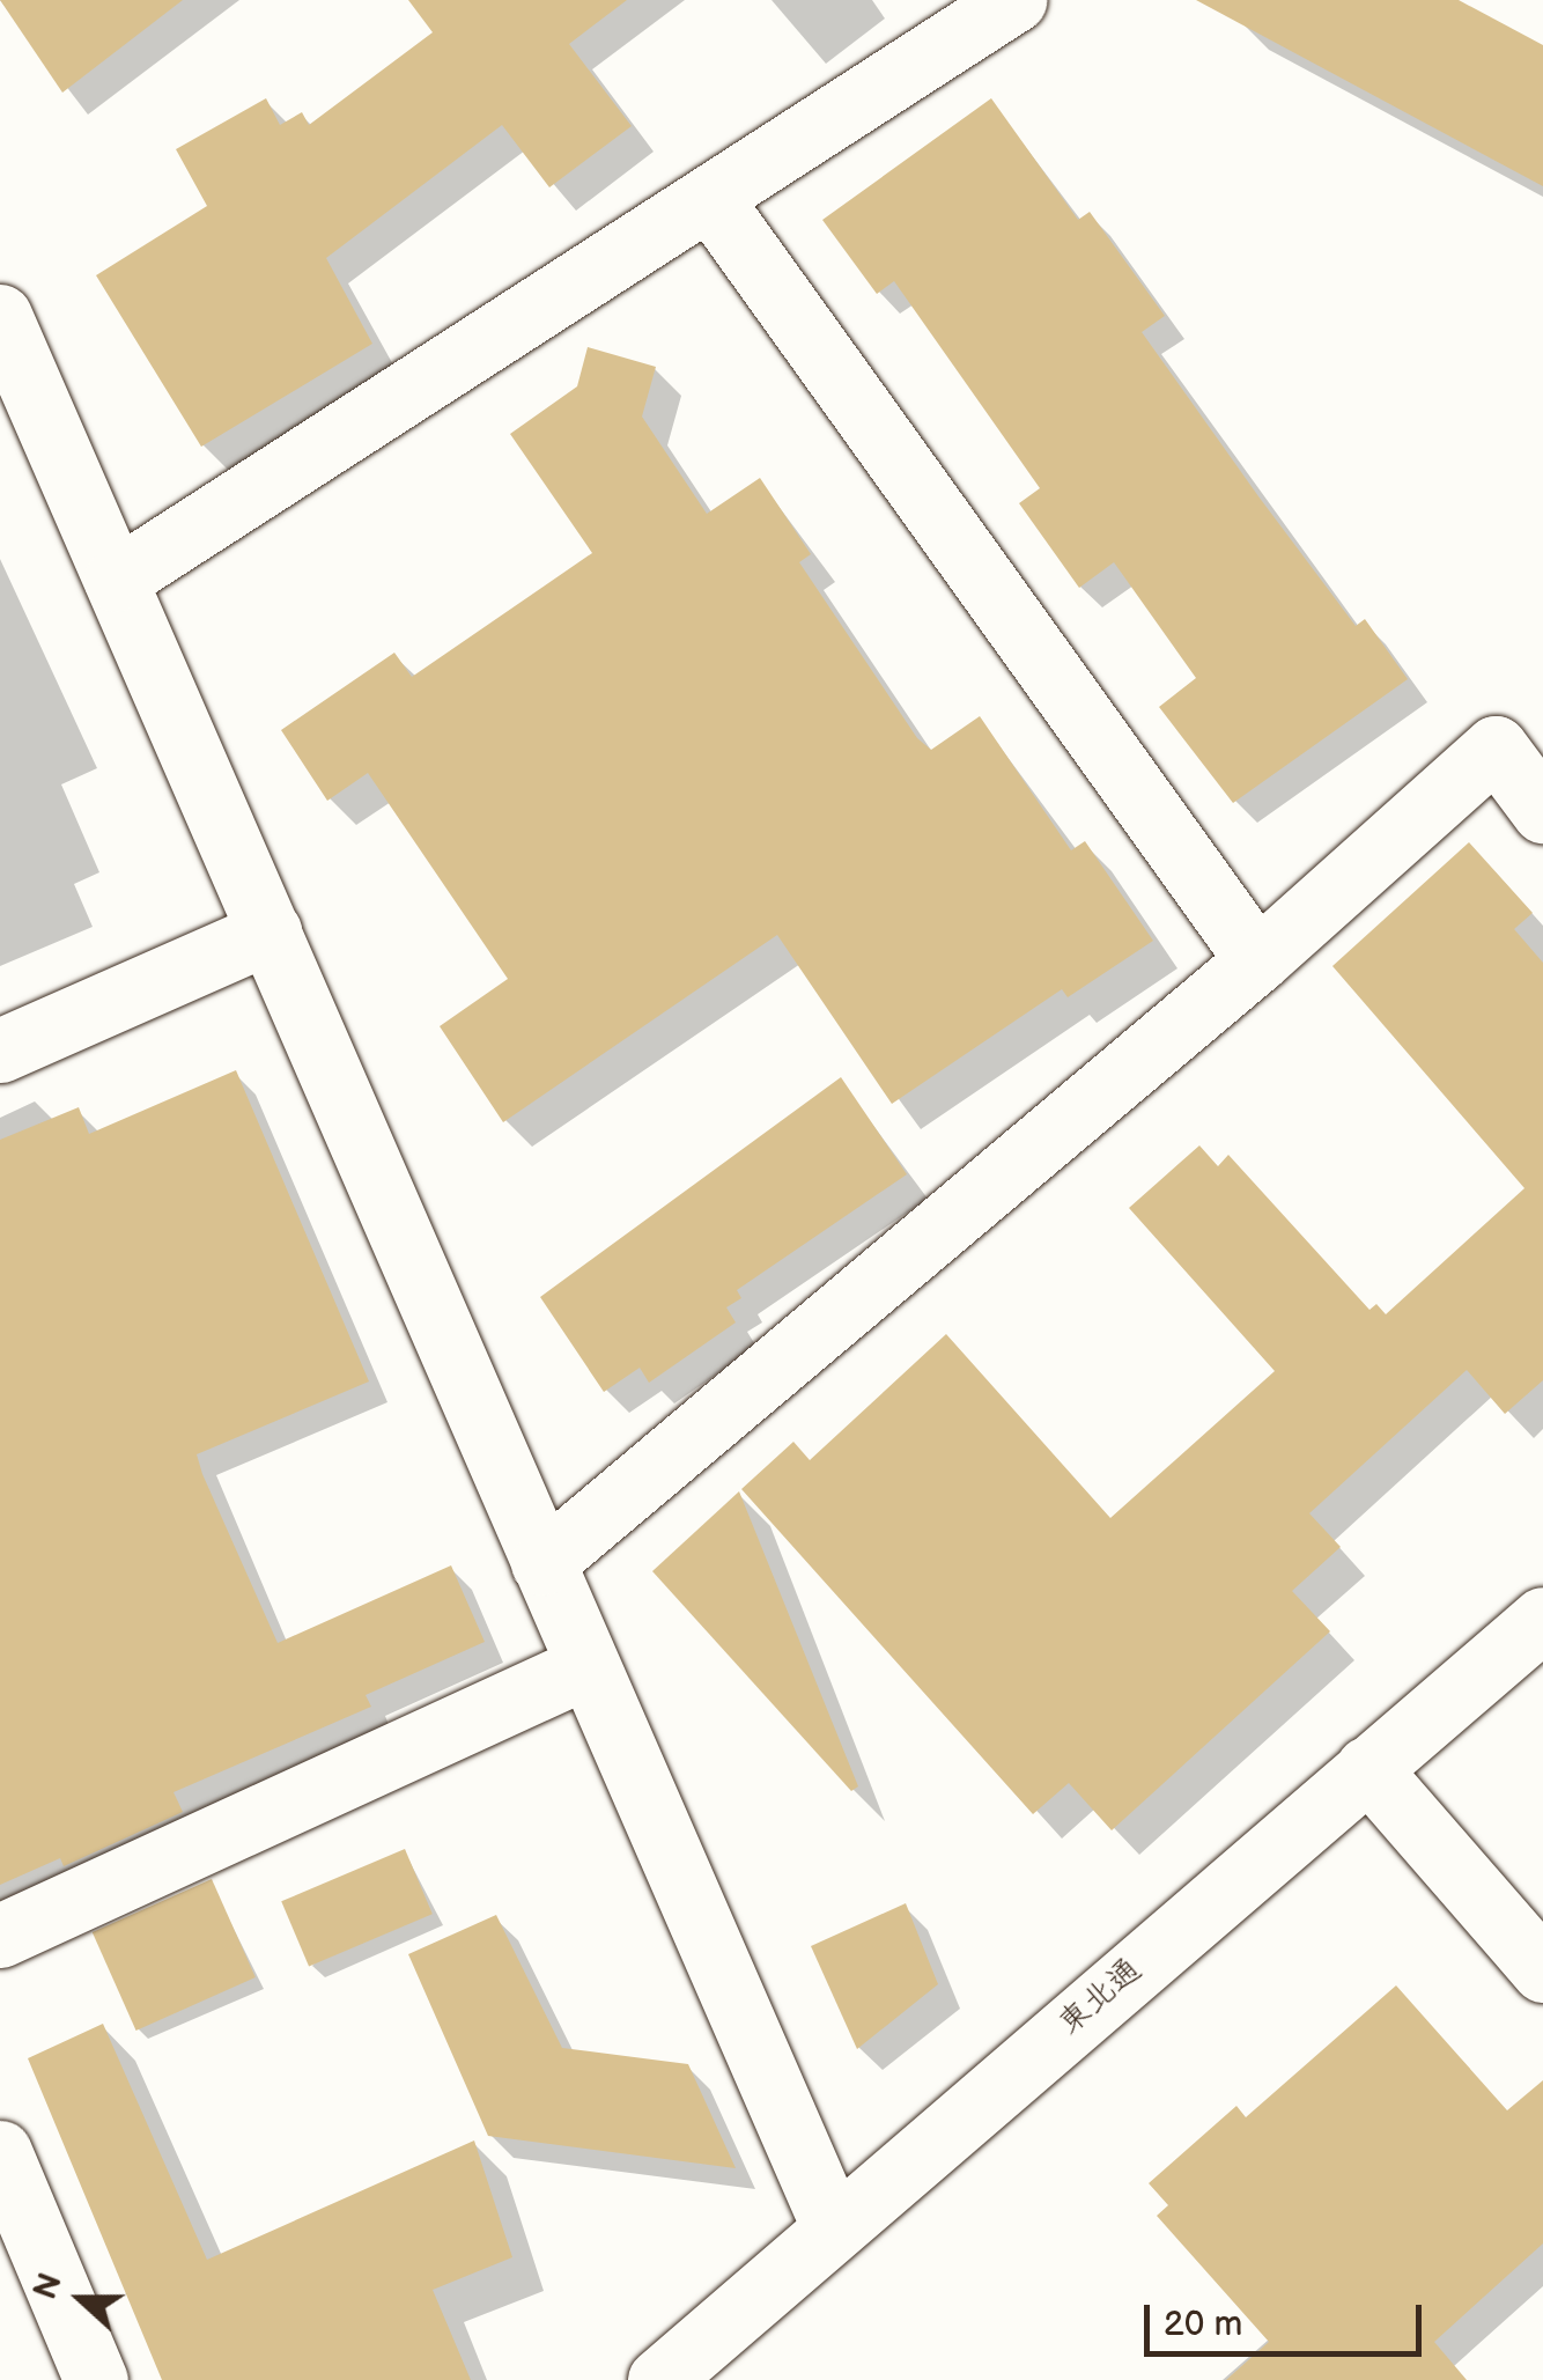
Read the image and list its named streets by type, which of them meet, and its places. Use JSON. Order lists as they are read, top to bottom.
{
  "streets": {
    "street": ["東北通"]
  },
  "scale_bar": "20 m",
  "north": "left"
}
